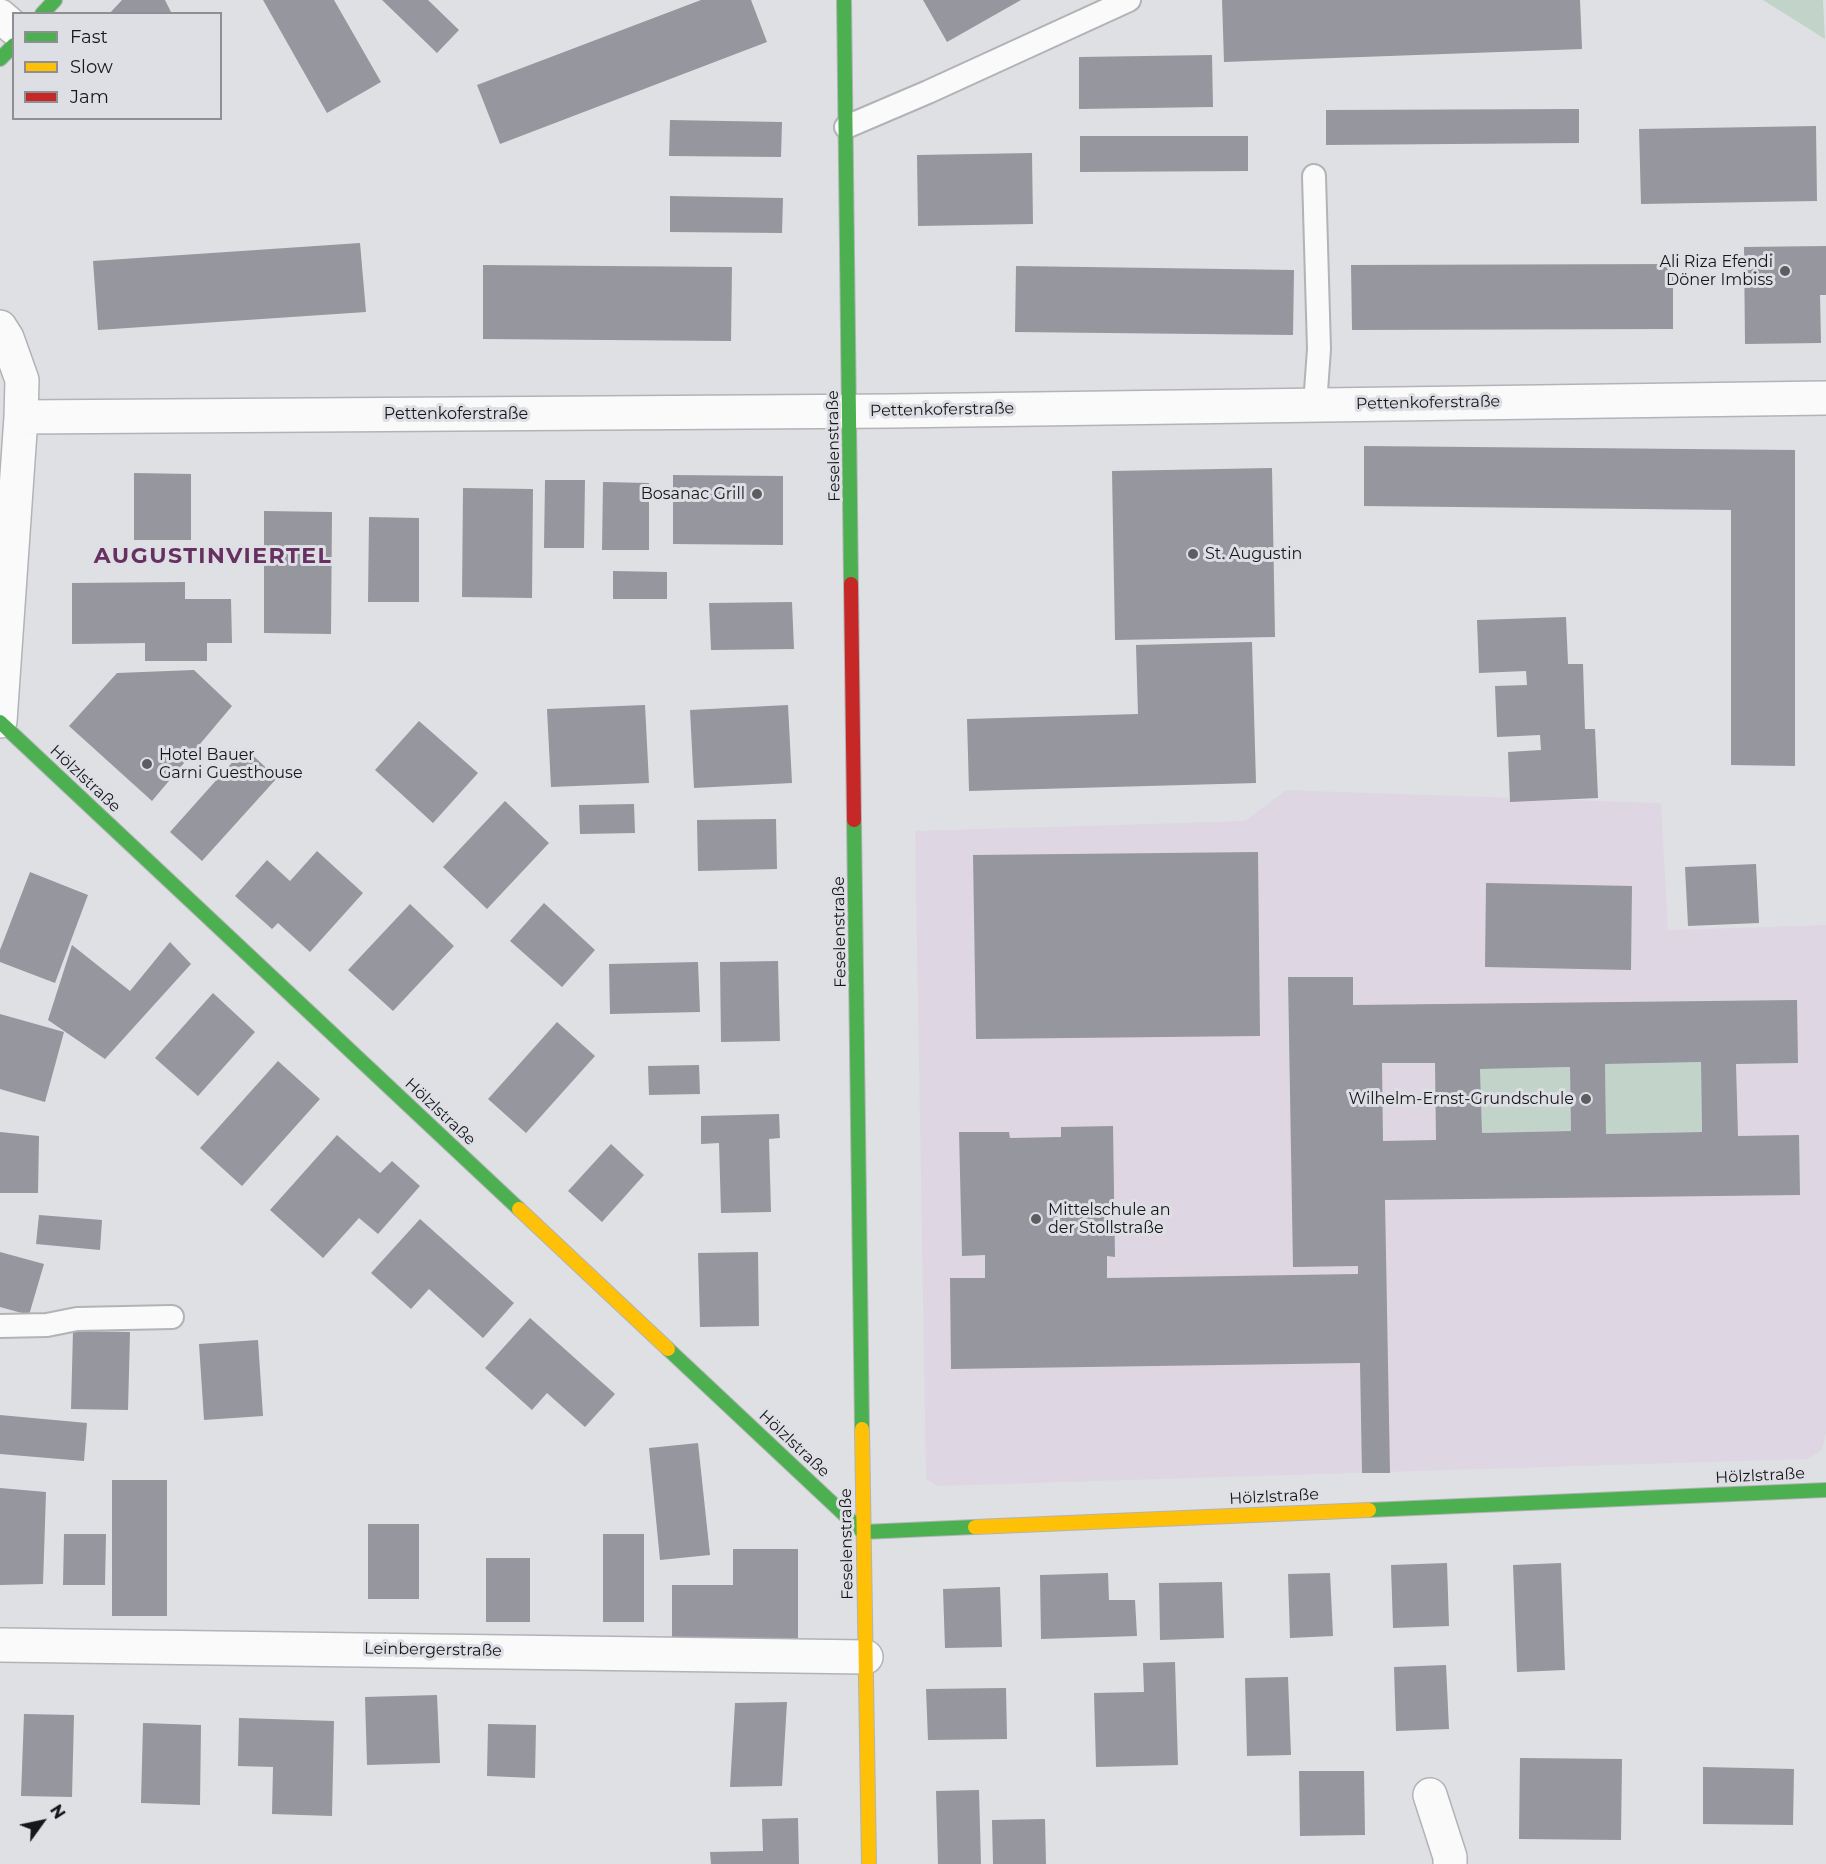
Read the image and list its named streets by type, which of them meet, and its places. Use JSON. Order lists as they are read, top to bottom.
{
  "streets": {
    "street": [
      "Pettenkoferstraße",
      "Feselenstraße",
      "Hölzlstraße",
      "Leinbergerstraße"
    ]
  },
  "crossings": [
    ["Pettenkoferstraße", "Feselenstraße"],
    ["Feselenstraße", "Hölzlstraße"],
    ["Feselenstraße", "Leinbergerstraße"]
  ],
  "districts": ["AUGUSTINVIERTEL"],
  "places": [
    "Ali Riza Efendi Döner Imbiss",
    "Bosanac Grill",
    "St. Augustin",
    "Hotel Bauer Garni Guesthouse",
    "Wilhelm-Ernst-Grundschule",
    "Mittelschule an der Stollstraße"
  ],
  "legend": ["Fast", "Slow", "Jam"],
  "north": "top right"
}
